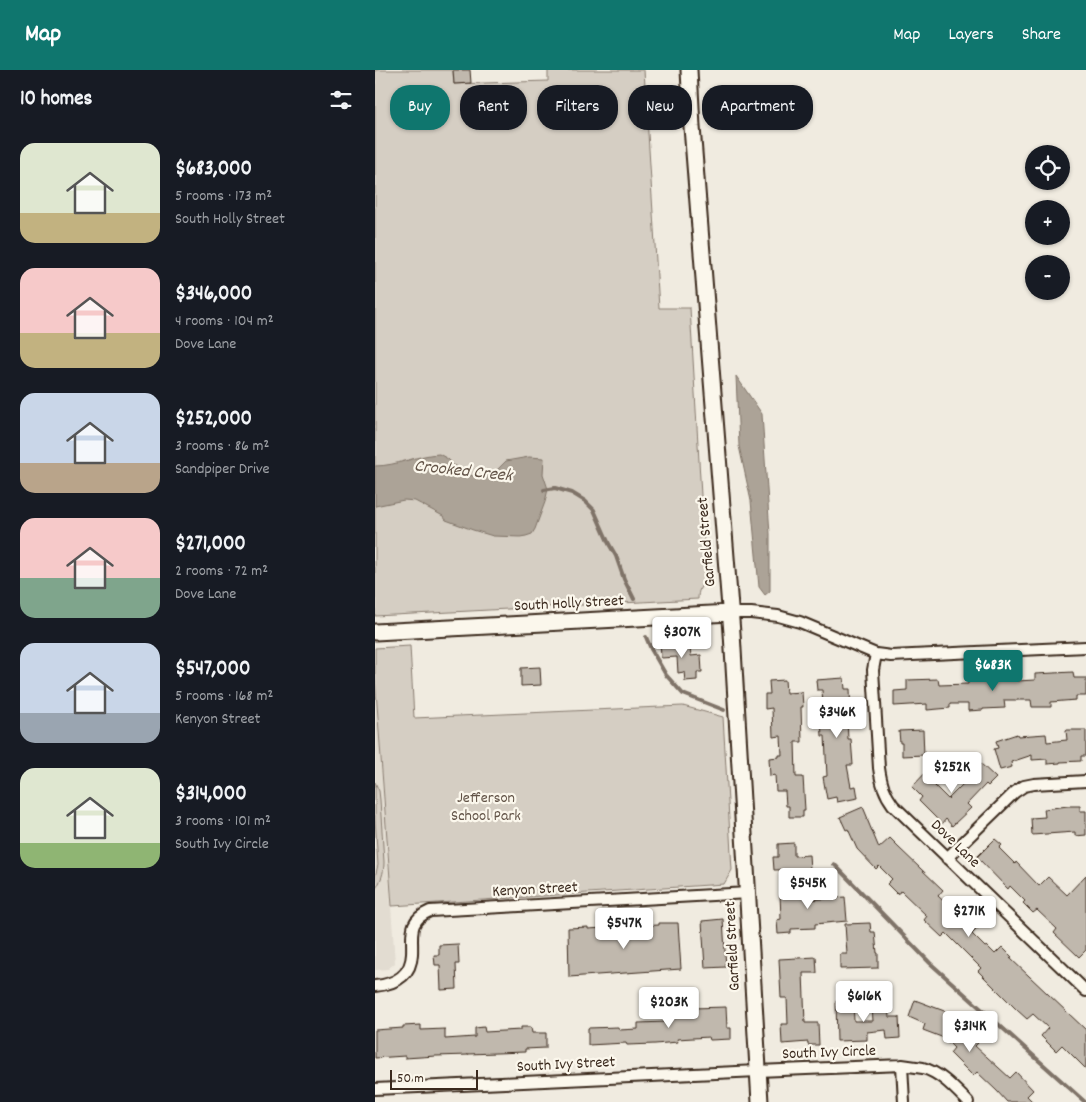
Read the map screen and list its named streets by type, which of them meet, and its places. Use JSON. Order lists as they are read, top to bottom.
{
  "streets": {
    "main road": ["Garfield Street", "South Holly Street"],
    "street": [
      "Dove Lane",
      "Kenyon Street",
      "South Ivy Circle",
      "South Ivy Street"
    ]
  },
  "crossings": [
    ["Garfield Street", "South Holly Street"],
    ["Garfield Street", "Kenyon Street"],
    ["Garfield Street", "South Ivy Circle"],
    ["Garfield Street", "South Ivy Street"],
    ["South Holly Street", "Dove Lane"],
    ["South Ivy Circle", "South Ivy Street"]
  ],
  "water": ["Crooked Creek"],
  "parks": ["Jefferson School Park"],
  "scale_bar": "50 m",
  "page": {
    "header": "Map",
    "nav": ["Map", "Layers", "Share"],
    "heading": "10 homes",
    "chip": [
      "Buy",
      "Rent",
      "Filters",
      "New",
      "Apartment"
    ],
    "list": [
      {
        "name": "$683,000",
        "note": "5 rooms · 173 m² · South Holly Street"
      },
      {
        "name": "$346,000",
        "note": "4 rooms · 104 m² · Dove Lane"
      },
      {
        "name": "$252,000",
        "note": "3 rooms · 86 m² · Sandpiper Drive"
      },
      {
        "name": "$271,000",
        "note": "2 rooms · 72 m² · Dove Lane"
      },
      {
        "name": "$547,000",
        "note": "5 rooms · 168 m² · Kenyon Street"
      },
      {
        "name": "$314,000",
        "note": "3 rooms · 101 m² · South Ivy Circle"
      }
    ],
    "map_buttons": ["+", "−"],
    "price": [
      "$307K",
      "$683K",
      "$346K",
      "$252K",
      "$545K",
      "$271K",
      "$547K",
      "$616K",
      "$203K",
      "$314K"
    ],
    "scale": "50 m"
  }
}
